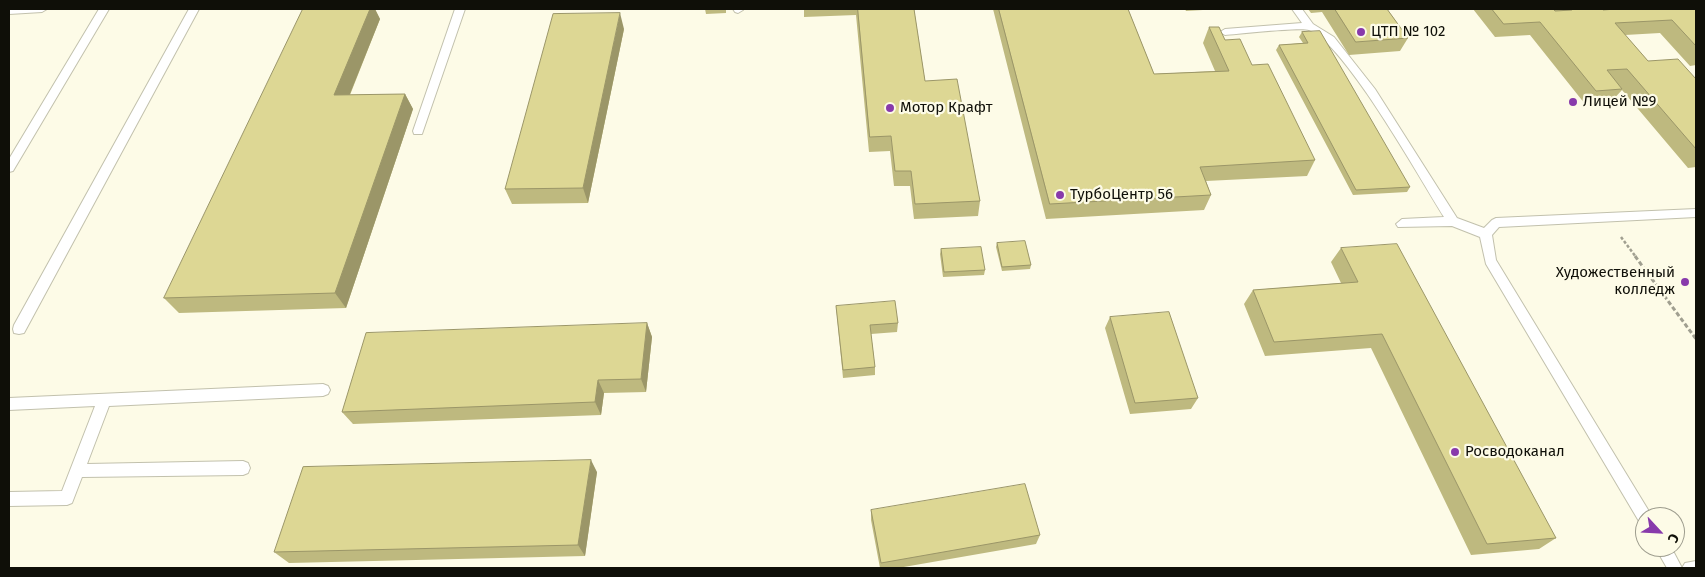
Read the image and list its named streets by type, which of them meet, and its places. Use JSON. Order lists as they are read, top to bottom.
{
  "places": [
    "ЦТП № 102",
    "Лицей №9",
    "Мотор Крафт",
    "ТурбоЦентр 56",
    "Художественный колледж",
    "Росводоканал"
  ],
  "north": "bottom right"
}
